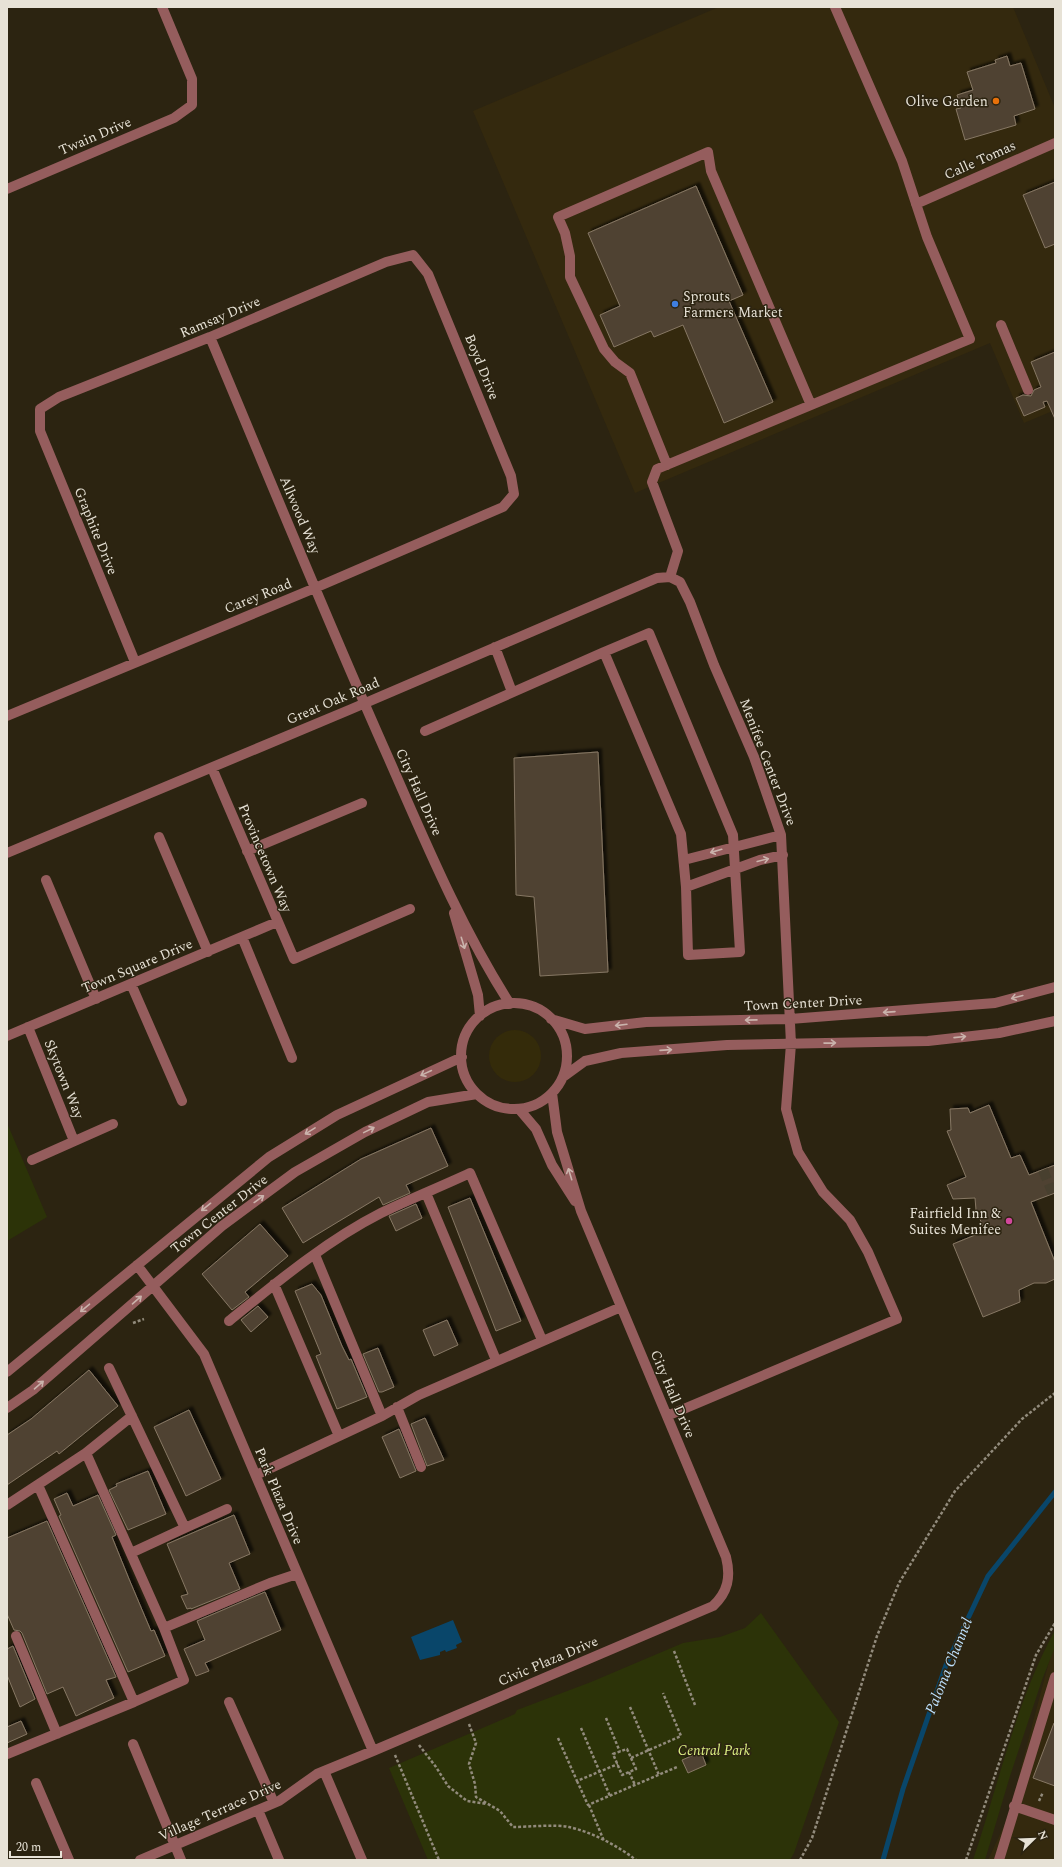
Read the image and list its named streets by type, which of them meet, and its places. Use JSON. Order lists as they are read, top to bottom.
{
  "streets": {
    "street": [
      "Twain Drive",
      "Calle Tomas",
      "Ramsay Drive",
      "Boyd Drive",
      "Allwood Way",
      "Graphite Drive",
      "Carey Road",
      "Great Oak Road",
      "Menifee Center Drive",
      "City Hall Drive",
      "Provincetown Way",
      "Town Square Drive",
      "Town Center Drive",
      "Skytown Way",
      "Park Plaza Drive",
      "Civic Plaza Drive",
      "Village Terrace Drive"
    ]
  },
  "crossings": [
    ["Ramsay Drive", "Boyd Drive"],
    ["Ramsay Drive", "Allwood Way"],
    ["Ramsay Drive", "Graphite Drive"],
    ["Boyd Drive", "Carey Road"],
    ["Allwood Way", "Carey Road"],
    ["Allwood Way", "Great Oak Road"],
    ["Allwood Way", "City Hall Drive"],
    ["Graphite Drive", "Carey Road"],
    ["Great Oak Road", "Menifee Center Drive"],
    ["Great Oak Road", "City Hall Drive"],
    ["Great Oak Road", "Provincetown Way"],
    ["Menifee Center Drive", "City Hall Drive"],
    ["Menifee Center Drive", "Town Center Drive"],
    ["City Hall Drive", "Town Center Drive"],
    ["City Hall Drive", "Civic Plaza Drive"],
    ["Provincetown Way", "Town Square Drive"],
    ["Town Square Drive", "Skytown Way"],
    ["Town Center Drive", "Park Plaza Drive"],
    ["Park Plaza Drive", "Civic Plaza Drive"],
    ["Park Plaza Drive", "Village Terrace Drive"],
    ["Civic Plaza Drive", "Village Terrace Drive"]
  ],
  "water": ["Paloma Channel"],
  "parks": ["Central Park"],
  "places": ["Olive Garden", "Sprouts Farmers Market", "Fairfield Inn & Suites Menifee"],
  "scale_bar": "20 m",
  "north": "top right"
}
